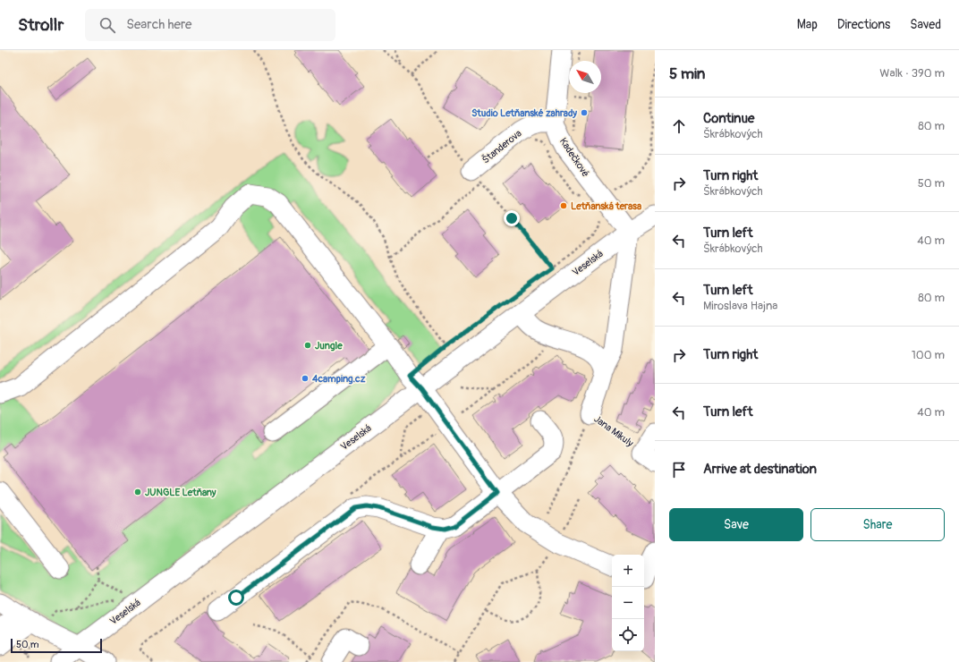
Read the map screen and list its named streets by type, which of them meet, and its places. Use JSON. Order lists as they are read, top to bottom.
{
  "streets": {
    "street": ["Štanderova", "Kadečkové", "Veselská"],
    "path": ["Jana Mikuly"]
  },
  "crossings": [
    ["Štanderova", "Kadečkové"],
    ["Kadečkové", "Veselská"]
  ],
  "places": [
    "Studio Letňanské zahrady",
    "Letňanská terasa",
    "Jungle",
    "4camping.cz",
    "JUNGLE Letňany"
  ],
  "scale_bar": "50 m",
  "north": "top left",
  "page": {
    "header": "Strollr",
    "search": "Search here",
    "nav": ["Map", "Directions", "Saved"],
    "heading": ["5 min", "Walk · 390 m"],
    "list": [
      ["Continue", "Škrábkových", "80 m"],
      ["Turn right", "Škrábkových", "50 m"],
      ["Turn left", "Škrábkových", "40 m"],
      ["Turn left", "Miroslava Hajna", "80 m"],
      ["Turn right", "100 m"],
      ["Turn left", "40 m"],
      "Arrive at destination"
    ],
    "buttons": ["Save", "Share"],
    "map_buttons": ["+", "−"],
    "scale": "50 m"
  }
}
